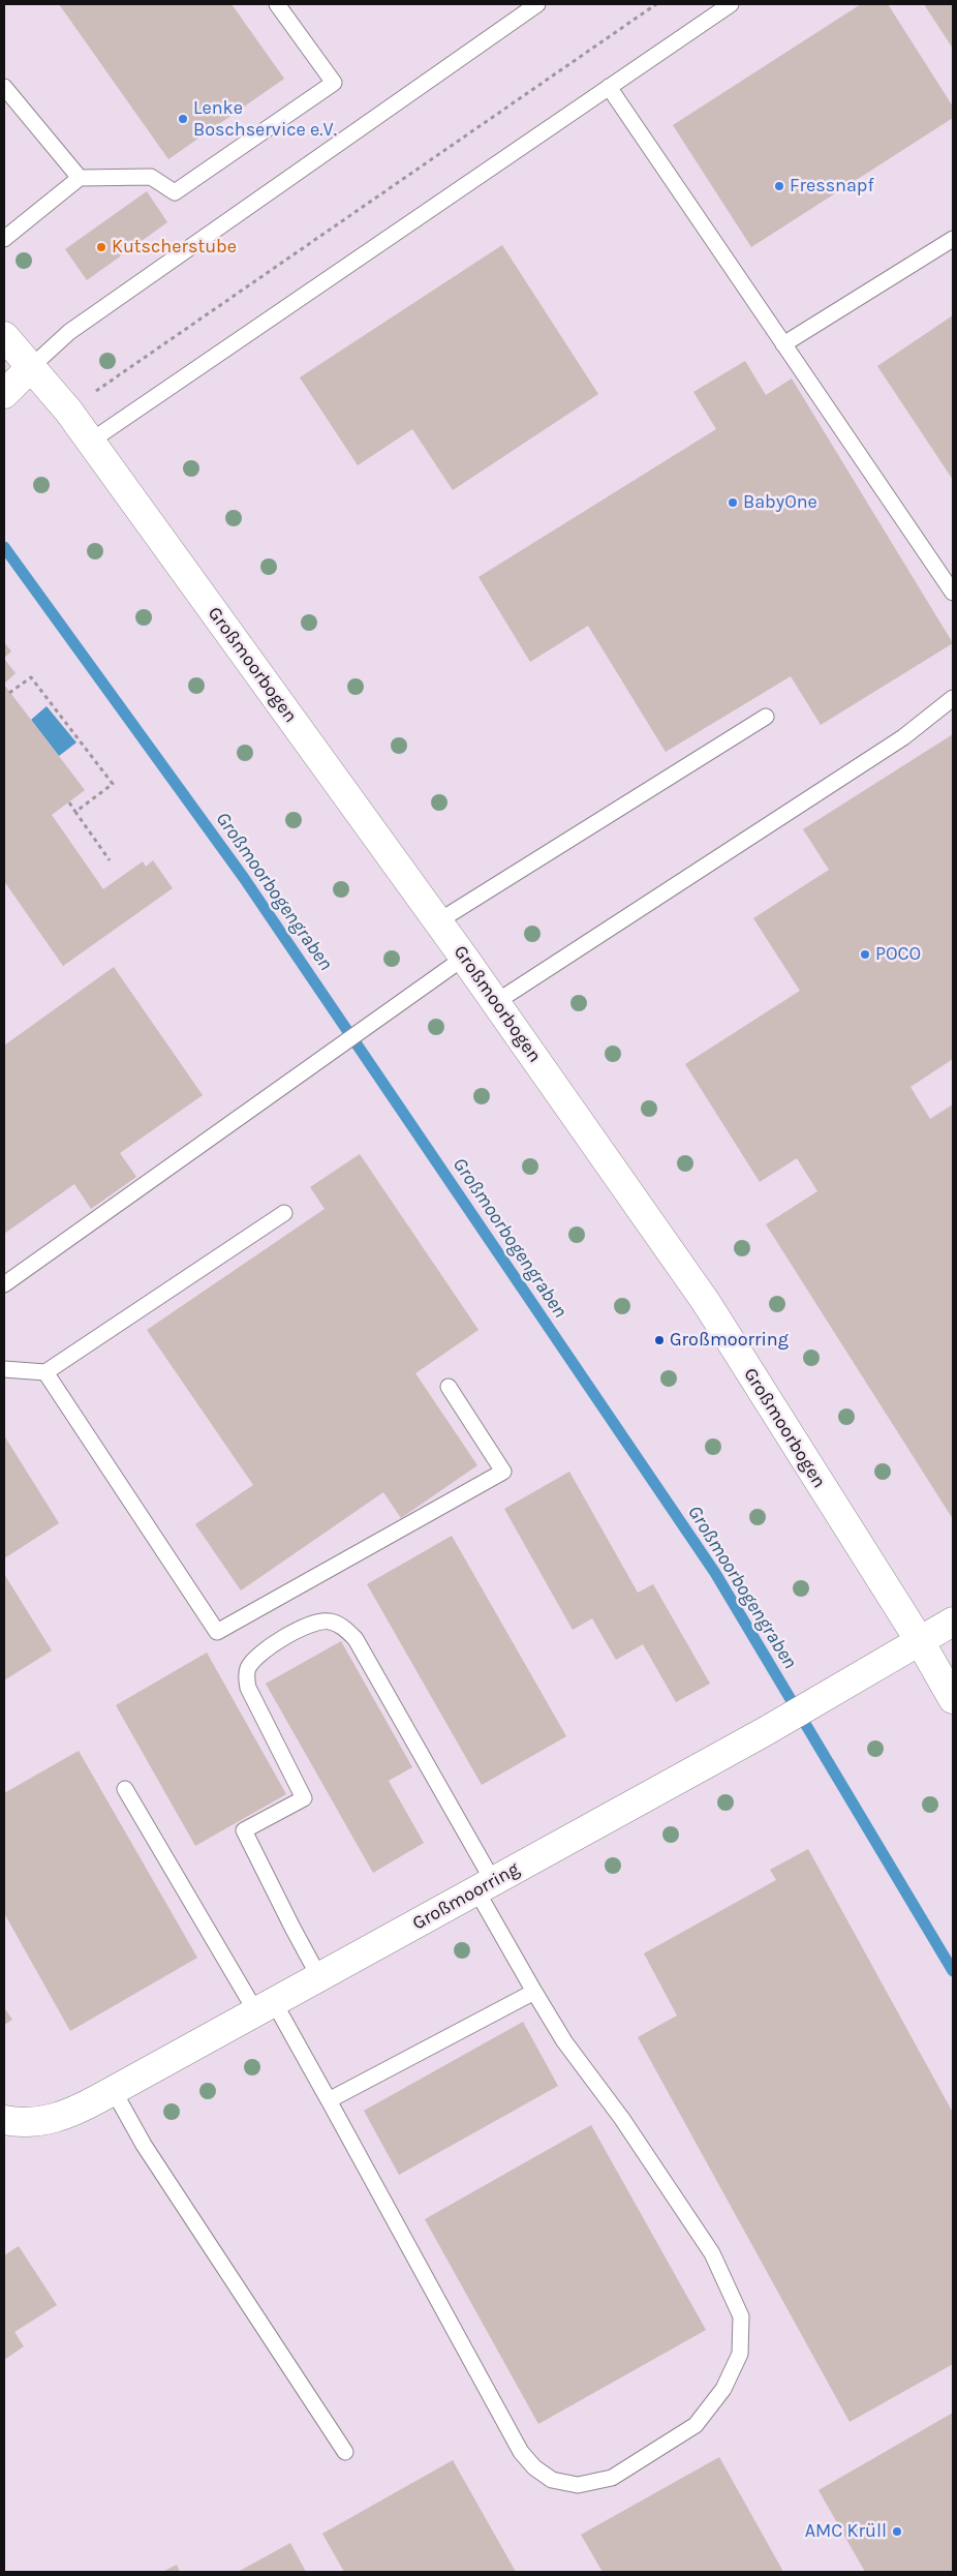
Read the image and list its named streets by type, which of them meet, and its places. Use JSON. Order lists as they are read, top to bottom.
{
  "streets": {
    "main road": ["Großmoorbogen", "Großmoorring"]
  },
  "crossings": [
    ["Großmoorbogen", "Großmoorring"]
  ],
  "water": ["Großmoorbogengraben"],
  "places": [
    "Lenke Boschservice e.V.",
    "Fressnapf",
    "Kutscherstube",
    "BabyOne",
    "POCO",
    "Großmoorring",
    "AMC Krüll"
  ]
}
